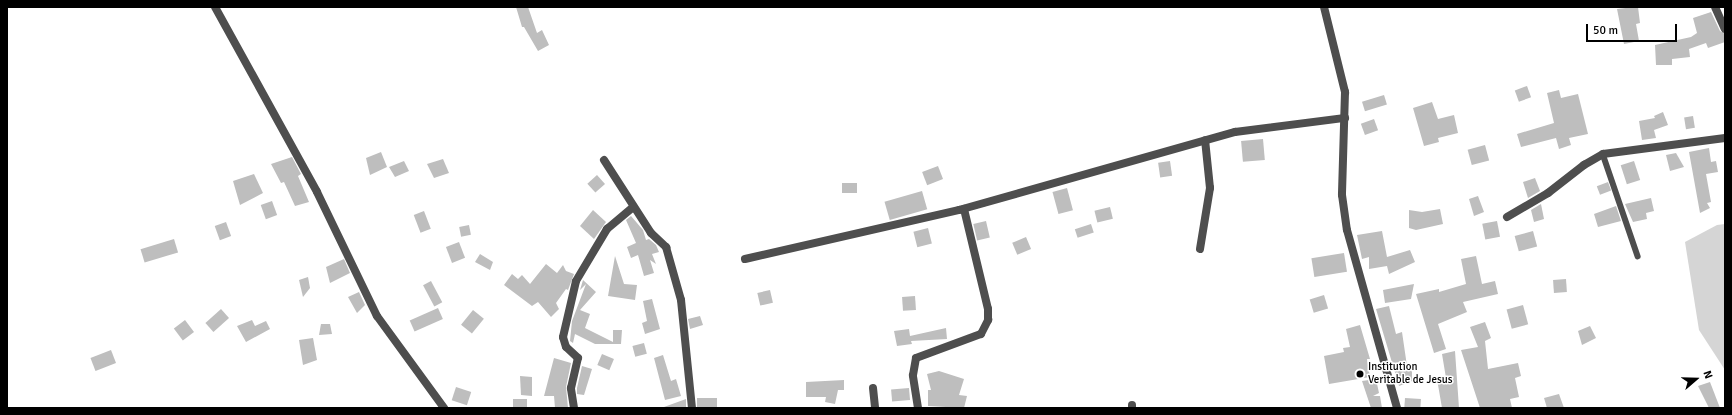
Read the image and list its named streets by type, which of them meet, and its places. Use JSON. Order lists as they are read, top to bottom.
{
  "places": ["Institution Veritable de Jesus"],
  "scale_bar": "50 m",
  "north": "right"
}
